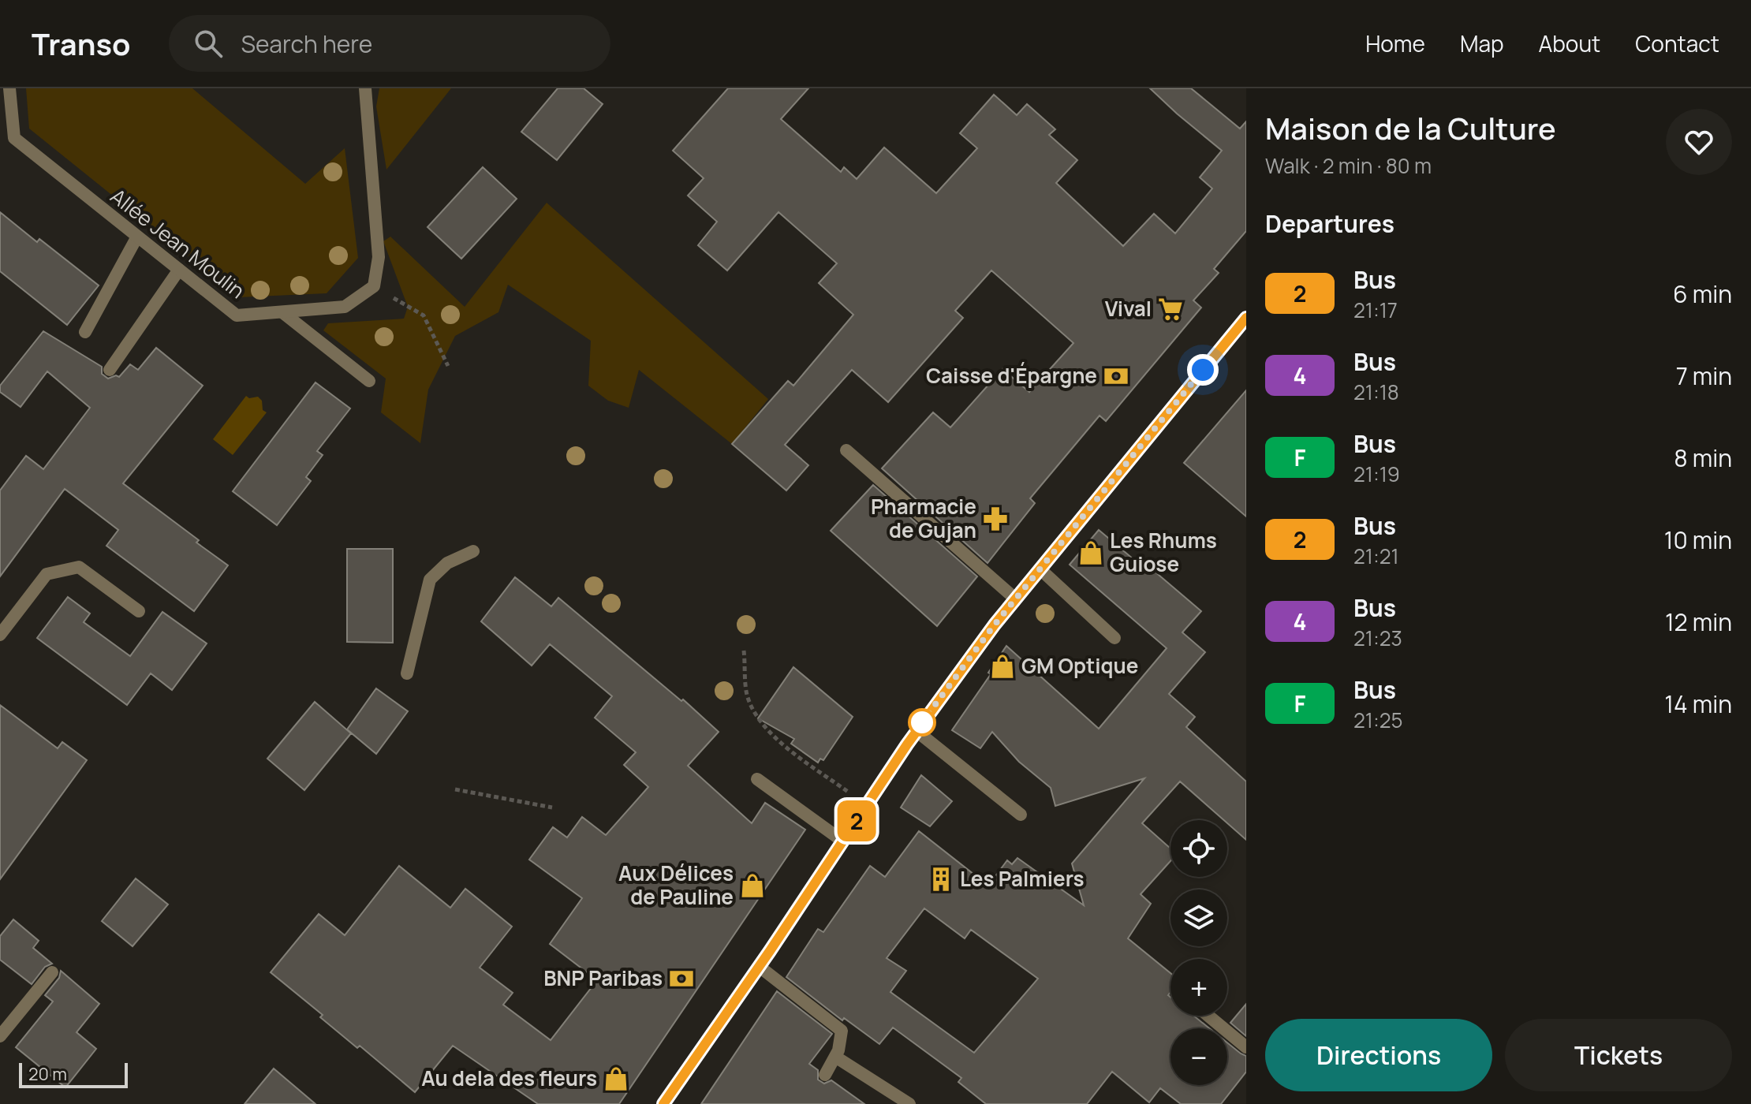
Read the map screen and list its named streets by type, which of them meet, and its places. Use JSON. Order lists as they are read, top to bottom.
{
  "streets": {
    "street": ["Allée Jean Moulin"]
  },
  "places": {
    "supermarket": ["Vival"],
    "bank": ["Caisse d'Épargne", "BNP Paribas"],
    "pharmacy": ["Pharmacie de Gujan"],
    "shop": [
      "Les Rhums Guiose",
      "GM Optique",
      "Aux Délices de Pauline",
      "Au dela des fleurs"
    ],
    "building": ["Les Palmiers"]
  },
  "lines": ["bus line 2"],
  "scale_bar": "20 m",
  "page": {
    "header": "Transo",
    "search": "Search here",
    "nav": [
      "Home",
      "Map",
      "About",
      "Contact"
    ],
    "on_map": "2",
    "heading": [
      ["Maison de la Culture", "Walk · 2 min · 80 m"],
      "Departures"
    ],
    "list": [
      {
        "mark": "2",
        "name": "Bus",
        "note": "21:17",
        "value": "6 min"
      },
      {
        "mark": "4",
        "name": "Bus",
        "note": "21:18",
        "value": "7 min"
      },
      {
        "mark": "F",
        "name": "Bus",
        "note": "21:19",
        "value": "8 min"
      },
      {
        "mark": "2",
        "name": "Bus",
        "note": "21:21",
        "value": "10 min"
      },
      {
        "mark": "4",
        "name": "Bus",
        "note": "21:23",
        "value": "12 min"
      },
      {
        "mark": "F",
        "name": "Bus",
        "note": "21:25",
        "value": "14 min"
      }
    ],
    "map_buttons": ["+", "−"],
    "buttons": ["Directions", "Tickets"],
    "scale": "20 m"
  }
}
